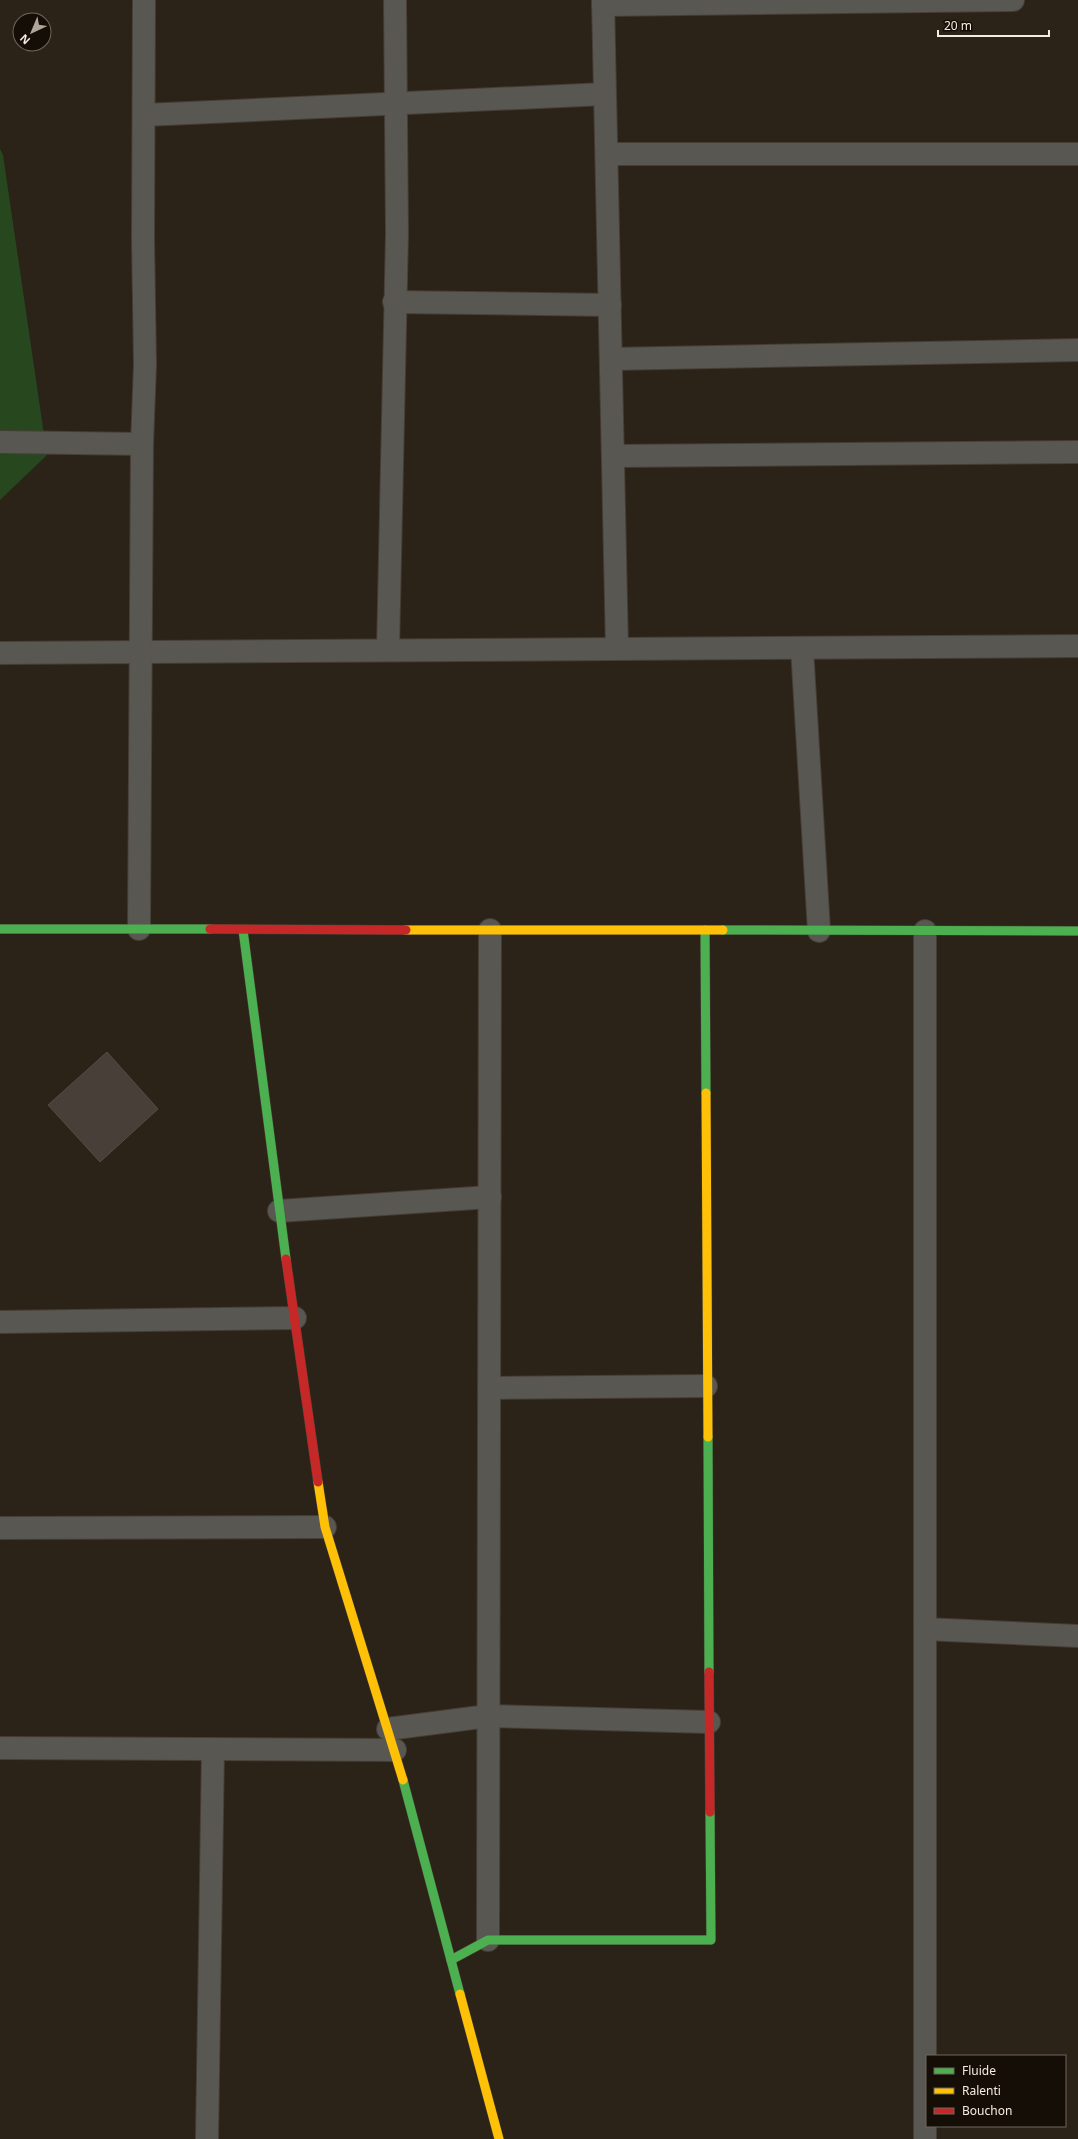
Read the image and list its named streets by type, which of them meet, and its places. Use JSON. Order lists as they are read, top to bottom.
{
  "legend": ["Fluide", "Ralenti", "Bouchon"],
  "scale_bar": "20 m",
  "north": "bottom left"
}
